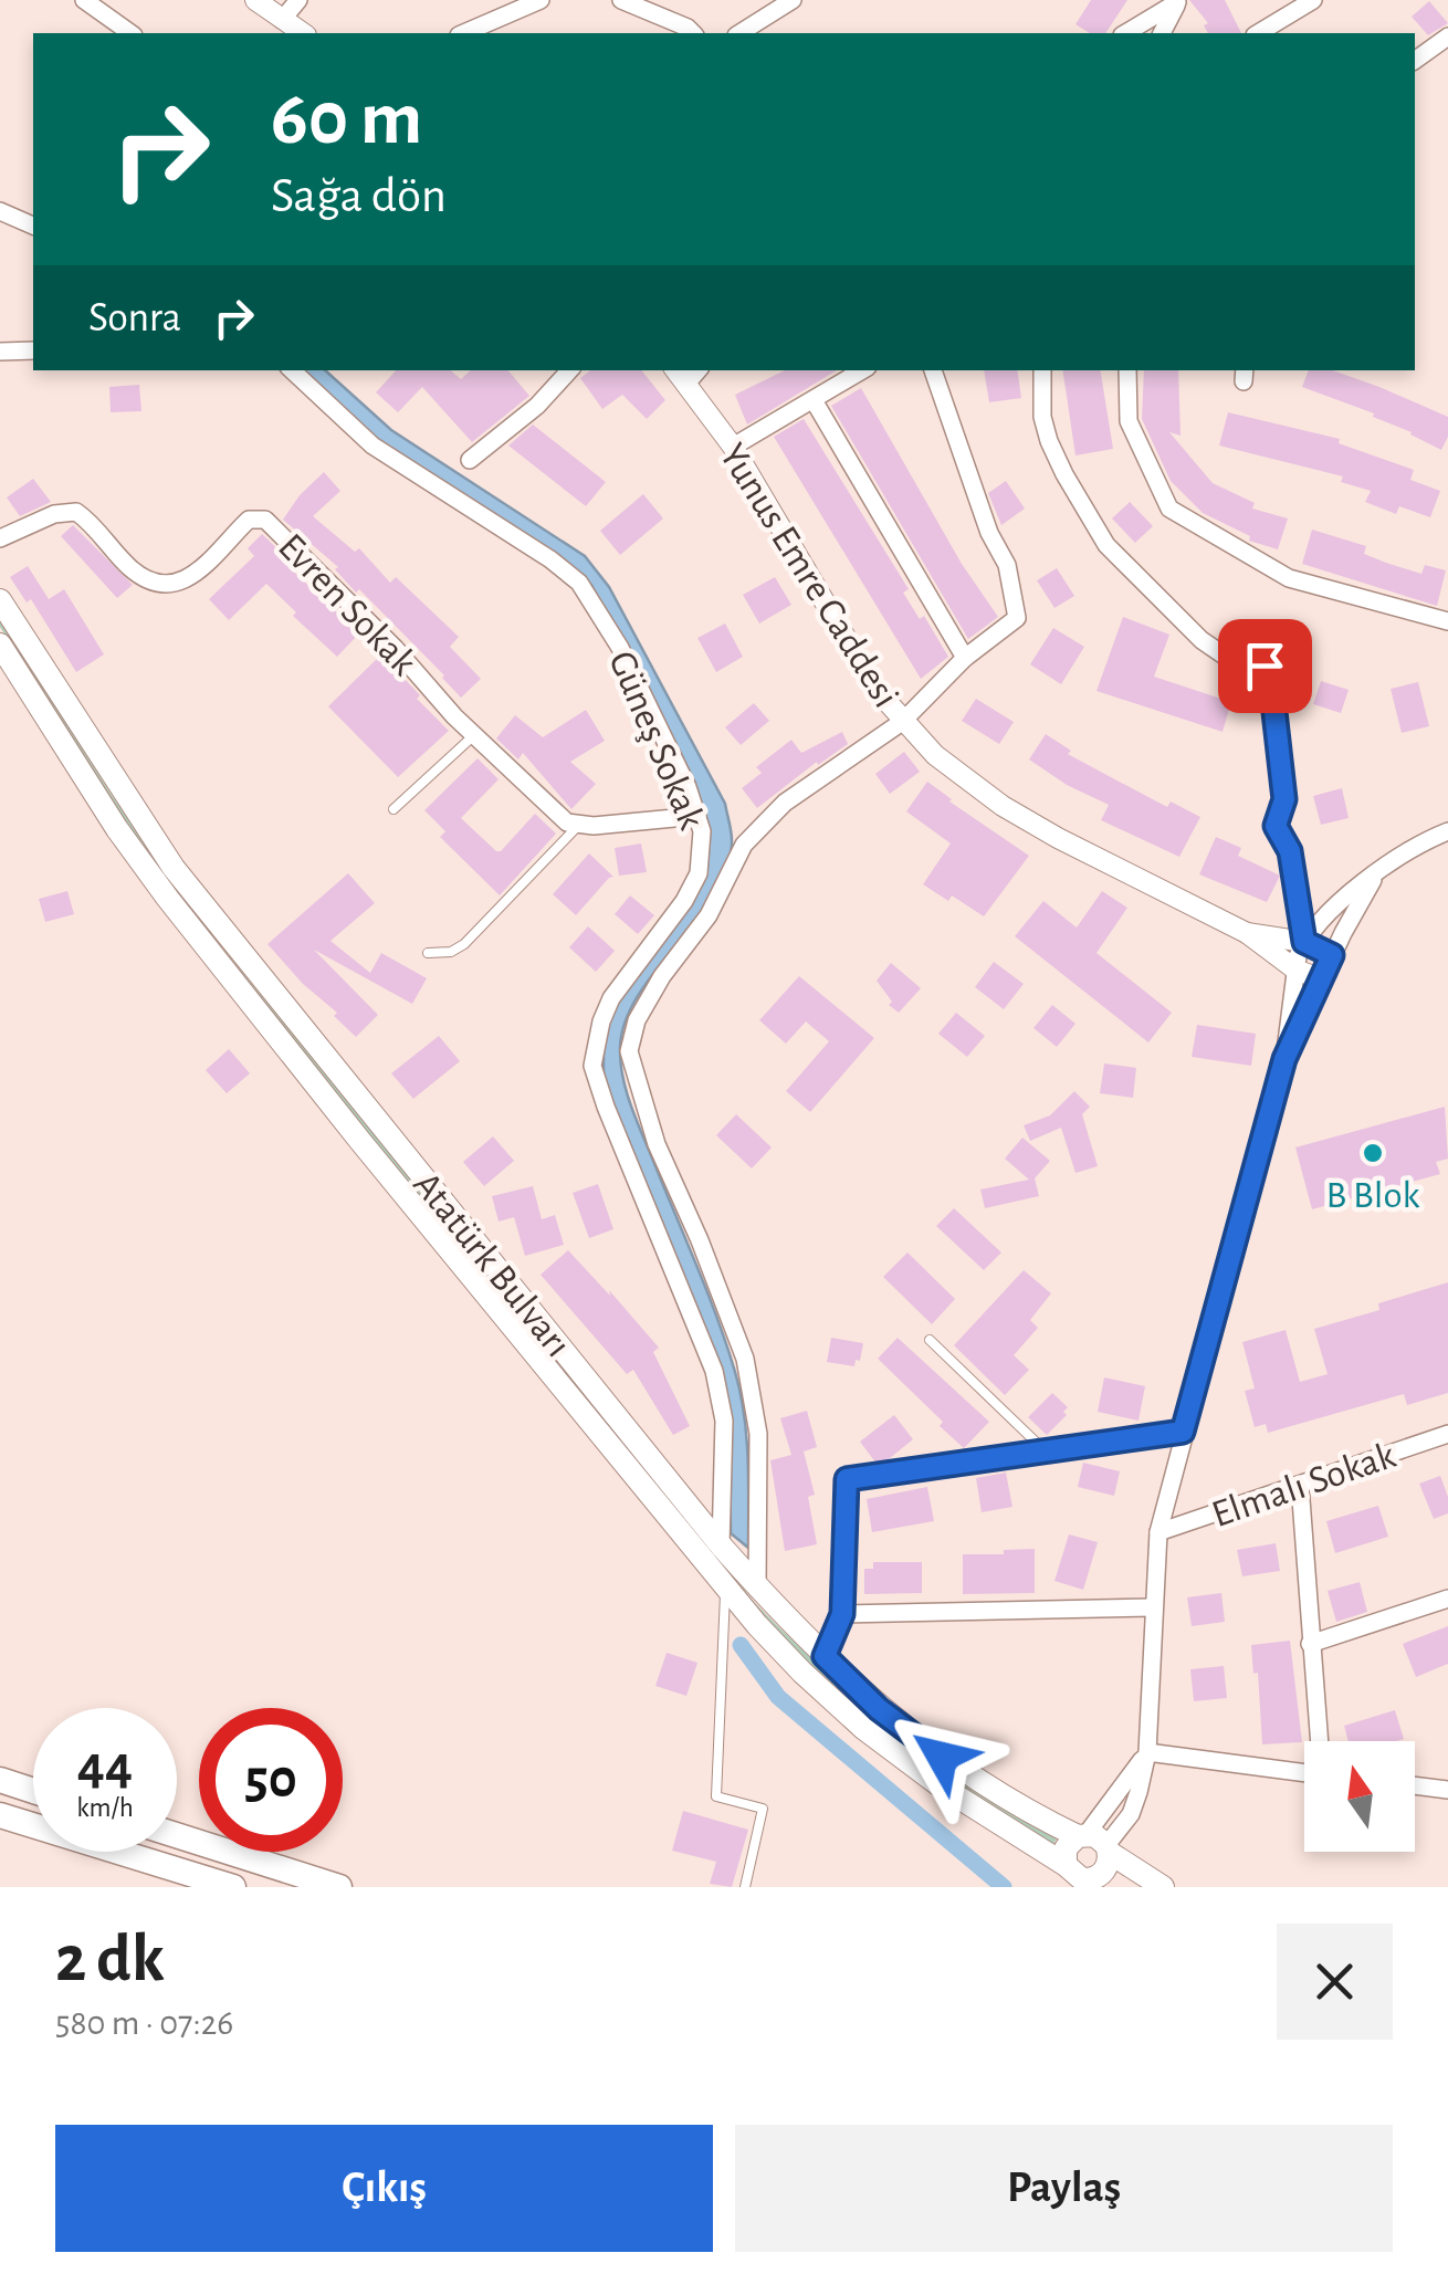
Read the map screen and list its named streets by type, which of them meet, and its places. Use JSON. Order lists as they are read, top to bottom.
{
  "streets": {
    "main road": ["Atatürk Bulvarı"],
    "street": [
      "Yunus Emre Caddesi",
      "Evren Sokak",
      "Güneş Sokak",
      "Elmalı Sokak"
    ]
  },
  "crossings": [
    ["Güneş Sokak", "Atatürk Bulvarı"]
  ],
  "places": ["B Blok"],
  "north": "top",
  "page": {
    "turn": ["60 m", "Sağa dön"],
    "then": "Sonra",
    "speed": "44 km/h",
    "limit": "50",
    "heading": ["2 dk", "580 m · 07:26"],
    "buttons": ["Çıkış", "Paylaş"]
  }
}
